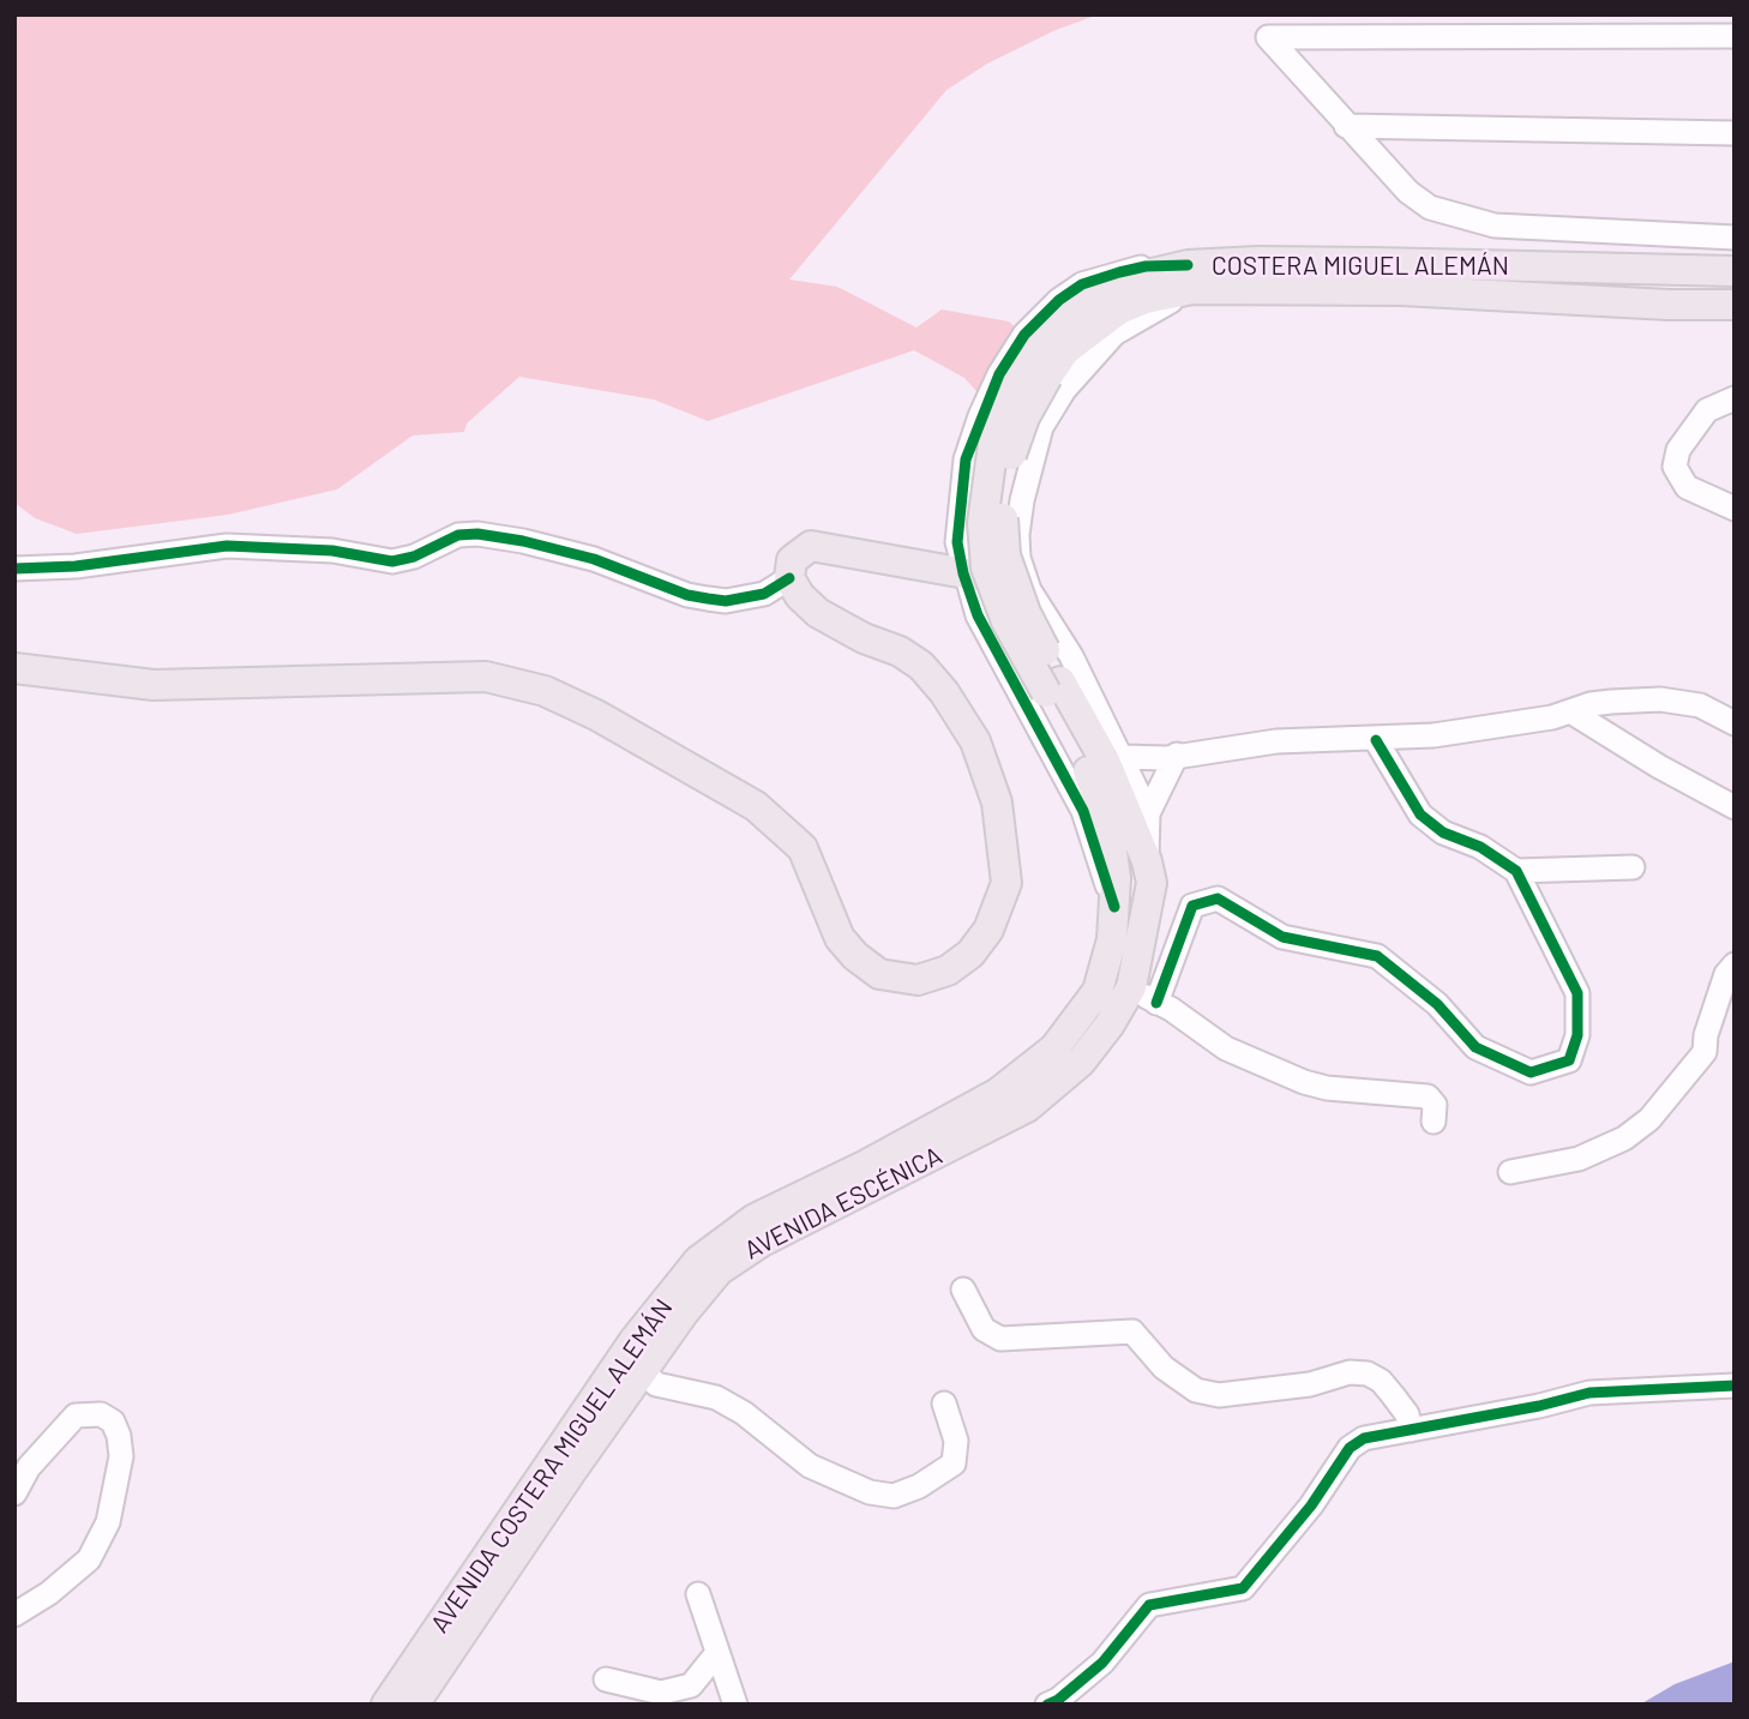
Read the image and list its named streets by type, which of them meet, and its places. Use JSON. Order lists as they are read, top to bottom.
{
  "streets": {
    "main road": ["COSTERA MIGUEL ALEMÁN", "AVENIDA ESCÉNICA", "AVENIDA COSTERA MIGUEL ALEMÁN"]
  },
  "crossings": [
    ["COSTERA MIGUEL ALEMÁN", "AVENIDA ESCÉNICA"],
    ["COSTERA MIGUEL ALEMÁN", "AVENIDA COSTERA MIGUEL ALEMÁN"]
  ]
}
